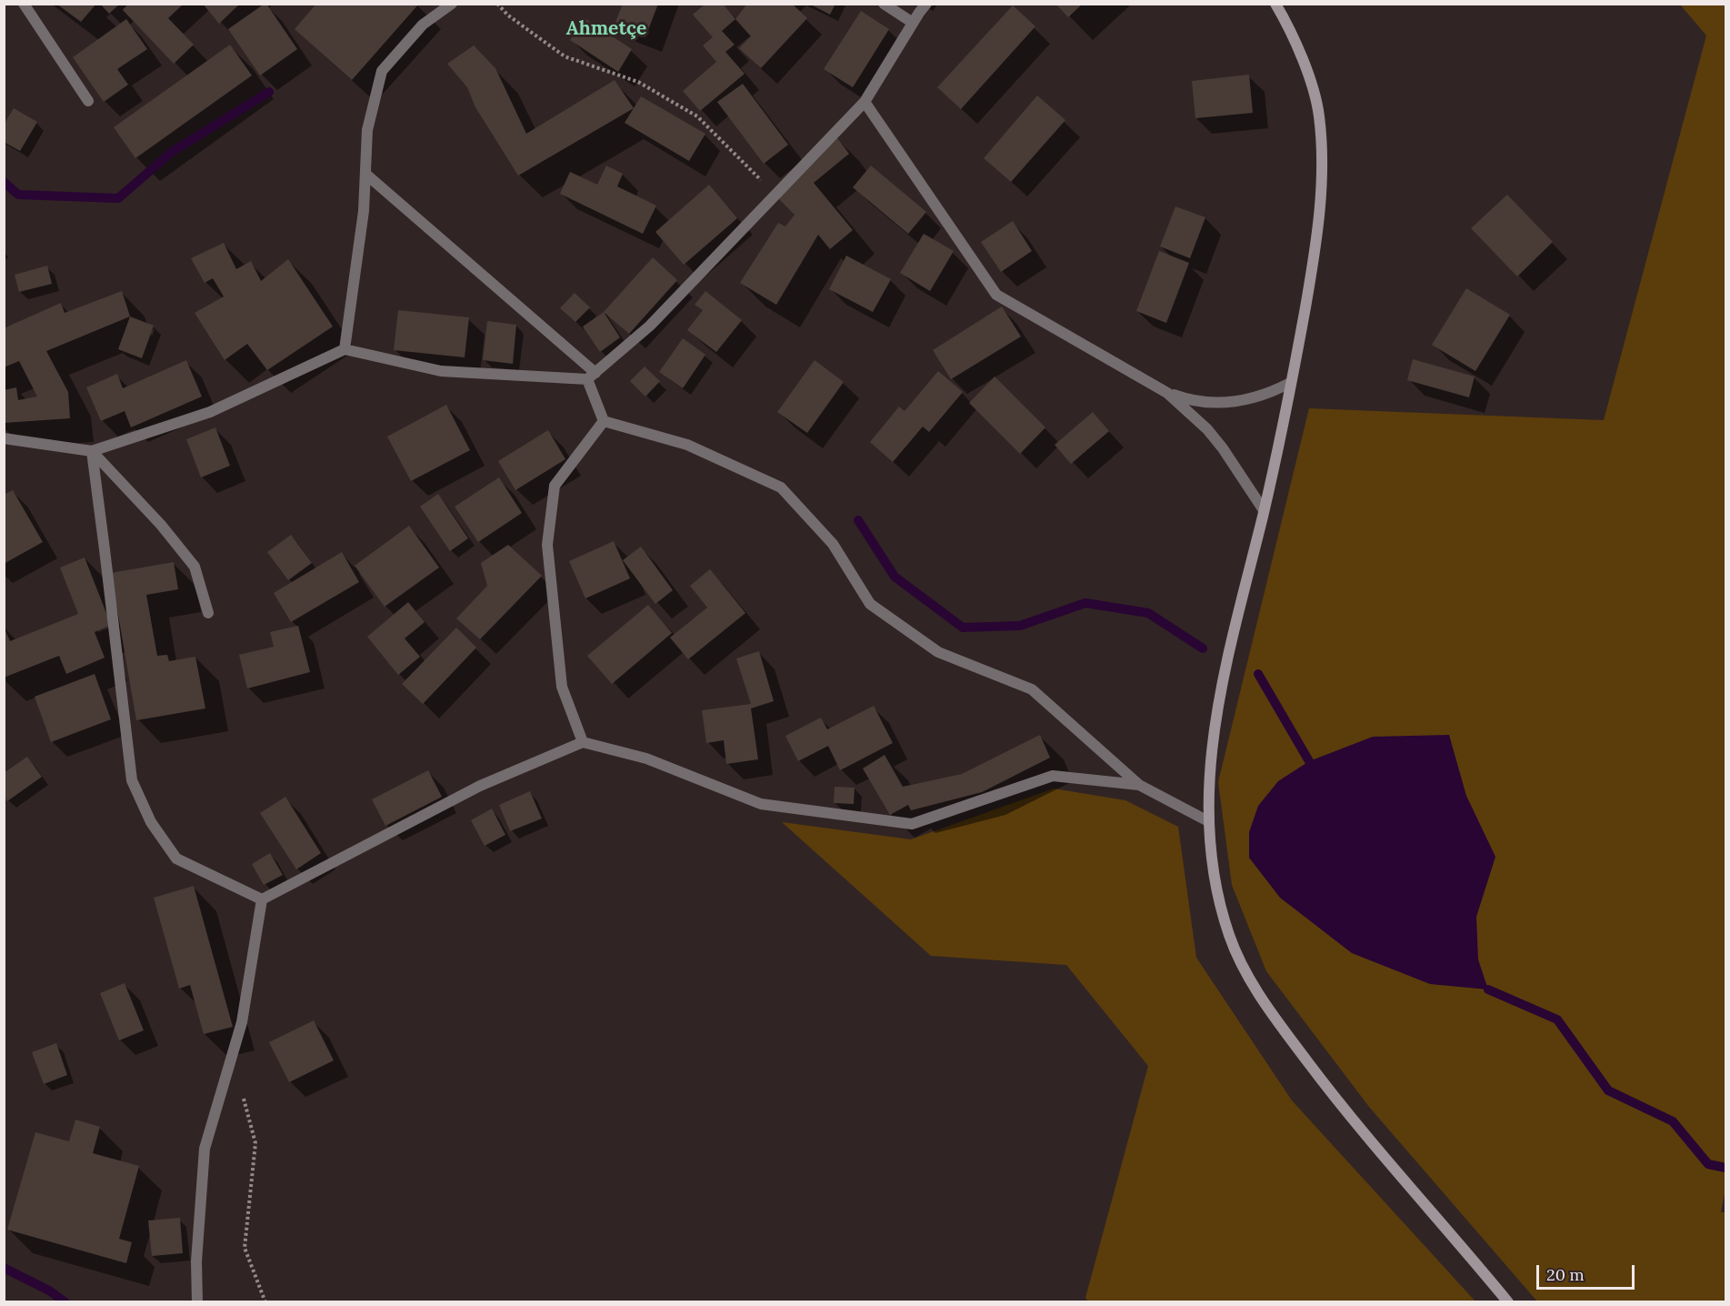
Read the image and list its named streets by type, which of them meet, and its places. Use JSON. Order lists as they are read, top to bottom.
{
  "districts": ["Ahmetçe"],
  "scale_bar": "20 m"
}
